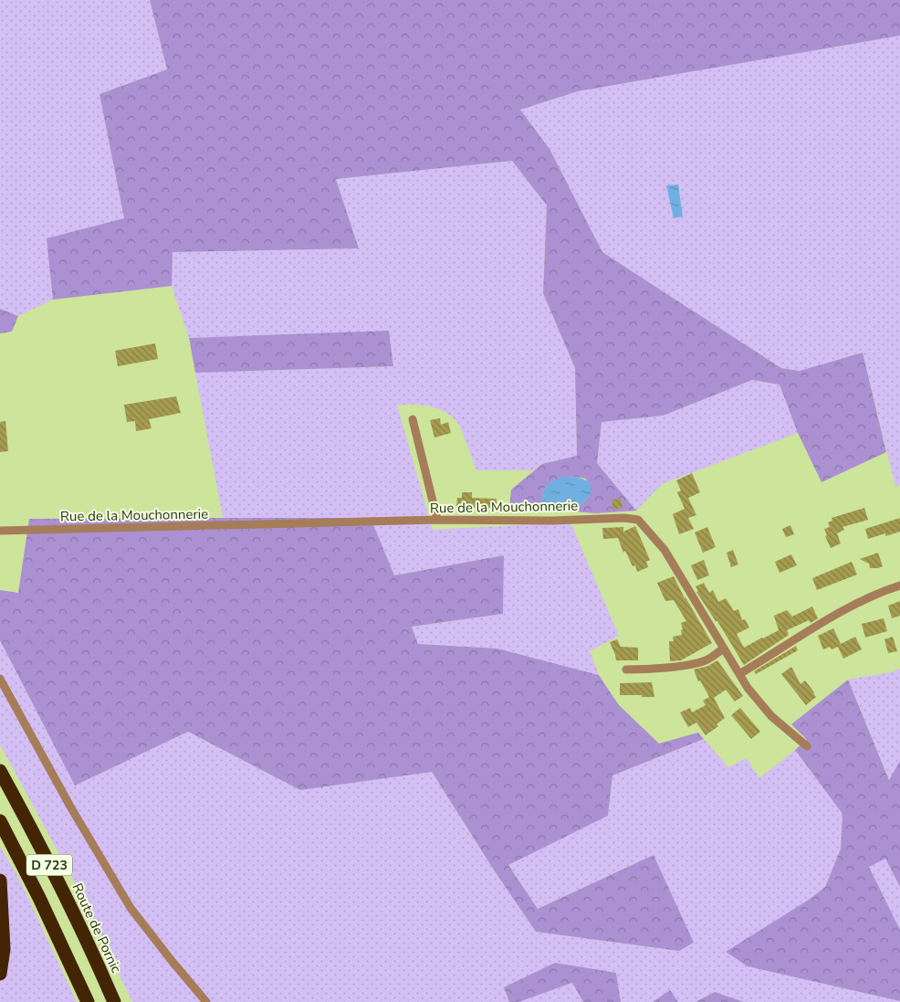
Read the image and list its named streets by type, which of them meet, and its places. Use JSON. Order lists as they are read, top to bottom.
{
  "streets": {
    "highway": ["D 723", "Route de Pornic"],
    "street": ["Rue de la Mouchonnerie"]
  }
}
